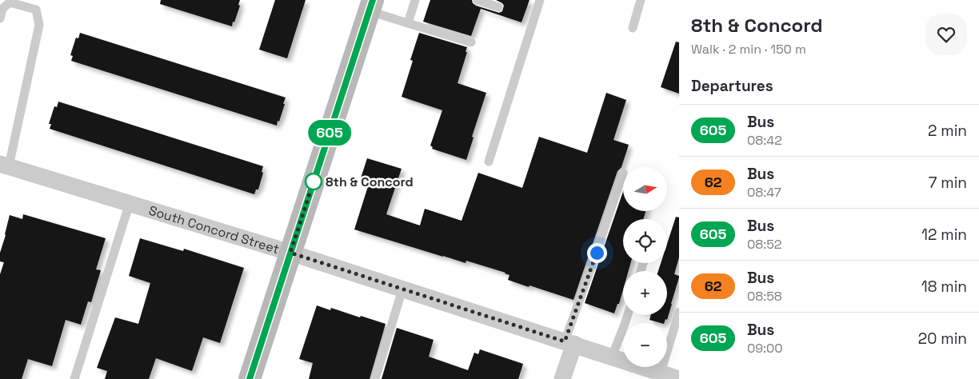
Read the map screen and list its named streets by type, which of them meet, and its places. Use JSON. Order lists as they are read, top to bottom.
{
  "streets": {
    "street": ["South Concord Street"]
  },
  "places": ["8th & Concord"],
  "lines": ["bus line 605"],
  "north": "right",
  "page": {
    "on_map": "605",
    "heading": [
      ["8th & Concord", "Walk · 2 min · 150 m"],
      "Departures"
    ],
    "list": [
      {
        "mark": "605",
        "name": "Bus",
        "note": "08:42",
        "value": "2 min"
      },
      {
        "mark": "62",
        "name": "Bus",
        "note": "08:47",
        "value": "7 min"
      },
      {
        "mark": "605",
        "name": "Bus",
        "note": "08:52",
        "value": "12 min"
      },
      {
        "mark": "62",
        "name": "Bus",
        "note": "08:58",
        "value": "18 min"
      },
      {
        "mark": "605",
        "name": "Bus",
        "note": "09:00",
        "value": "20 min"
      }
    ],
    "map_buttons": ["+", "−"]
  }
}
